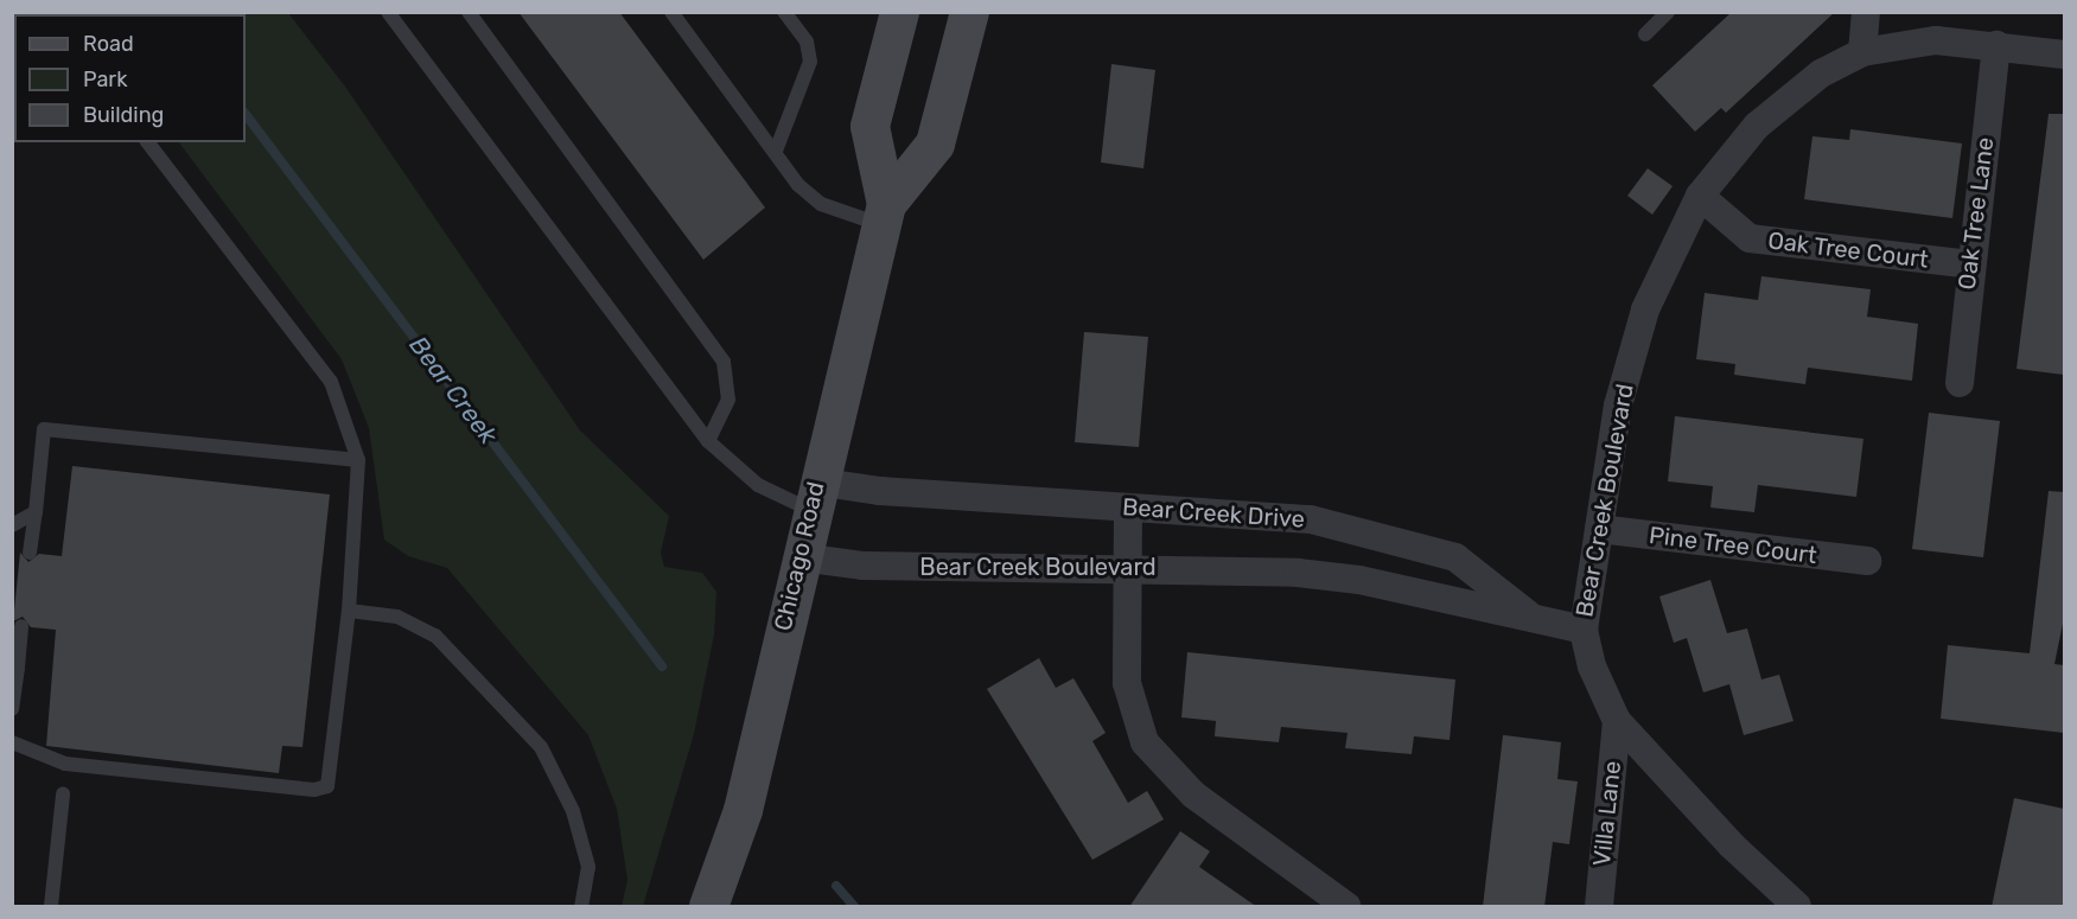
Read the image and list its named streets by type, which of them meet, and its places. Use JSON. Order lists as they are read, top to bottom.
{
  "streets": {
    "main road": ["Chicago Road"],
    "street": [
      "Oak Tree Lane",
      "Oak Tree Court",
      "Bear Creek Boulevard",
      "Bear Creek Drive",
      "Pine Tree Court",
      "Villa Lane"
    ]
  },
  "crossings": [
    ["Oak Tree Lane", "Oak Tree Court"],
    ["Oak Tree Lane", "Bear Creek Boulevard"],
    ["Oak Tree Court", "Bear Creek Boulevard"],
    ["Bear Creek Boulevard", "Bear Creek Drive"],
    ["Bear Creek Boulevard", "Pine Tree Court"],
    ["Bear Creek Boulevard", "Chicago Road"],
    ["Bear Creek Boulevard", "Villa Lane"],
    ["Bear Creek Drive", "Chicago Road"]
  ],
  "water": ["Bear Creek"],
  "legend": ["Road", "Park", "Building"]
}
